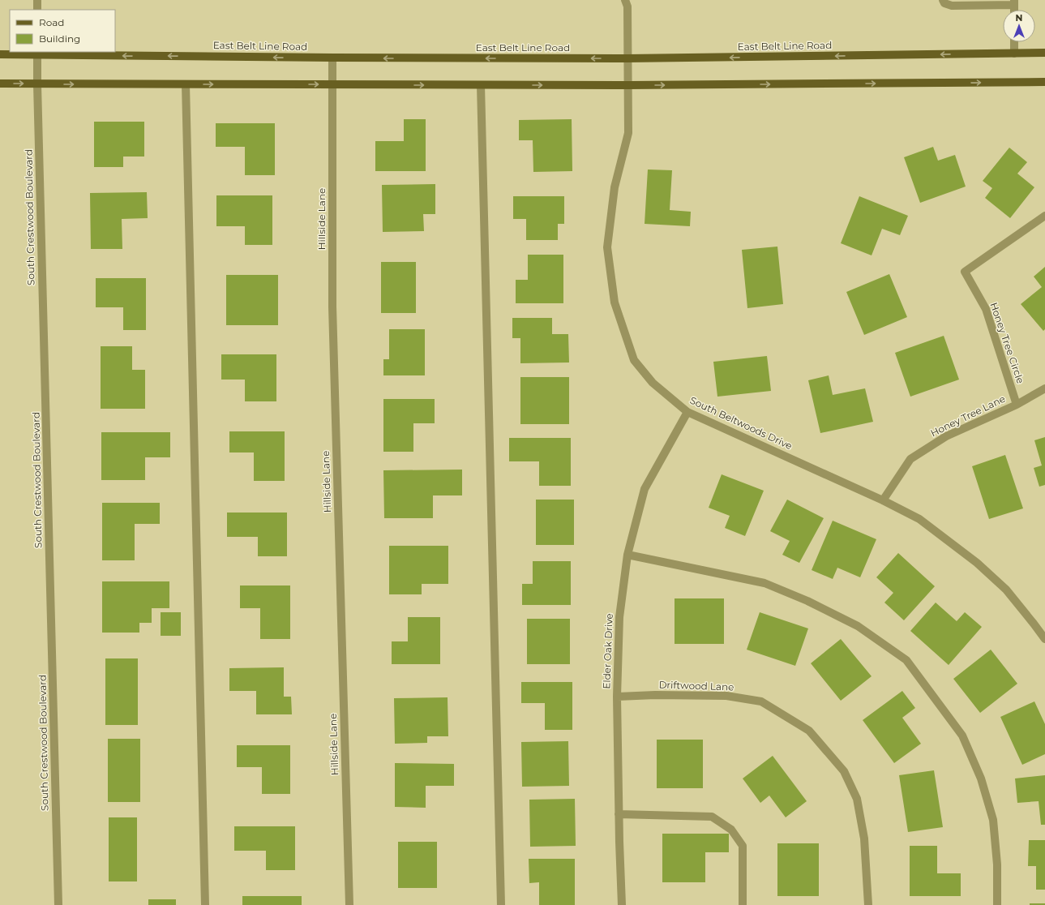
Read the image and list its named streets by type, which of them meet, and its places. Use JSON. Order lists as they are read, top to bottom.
{
  "streets": {
    "main road": ["East Belt Line Road"],
    "street": [
      "South Crestwood Boulevard",
      "Hillside Lane",
      "Honey Tree Circle",
      "Honey Tree Lane",
      "South Beltwoods Drive",
      "Elder Oak Drive",
      "Driftwood Lane"
    ]
  },
  "crossings": [
    ["East Belt Line Road", "South Crestwood Boulevard"],
    ["East Belt Line Road", "Hillside Lane"],
    ["East Belt Line Road", "South Beltwoods Drive"],
    ["Honey Tree Circle", "Honey Tree Lane"],
    ["Honey Tree Lane", "South Beltwoods Drive"],
    ["South Beltwoods Drive", "Elder Oak Drive"],
    ["Elder Oak Drive", "Driftwood Lane"]
  ],
  "legend": ["Road", "Building"],
  "north": "top"
}
